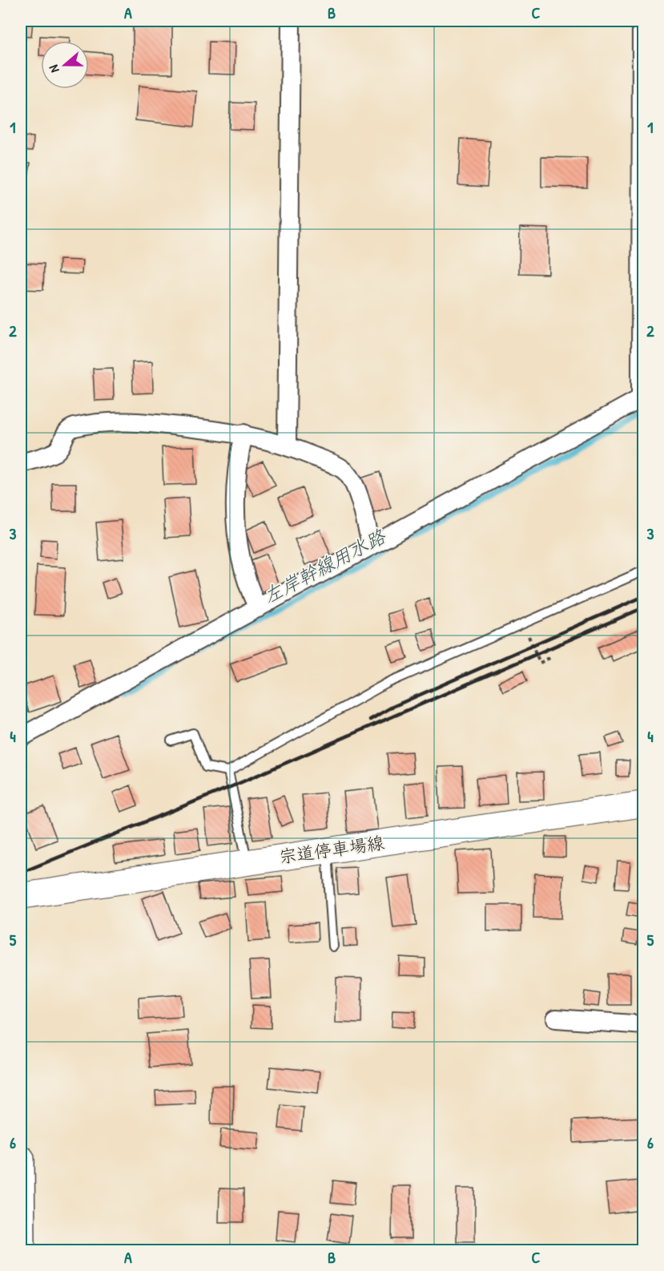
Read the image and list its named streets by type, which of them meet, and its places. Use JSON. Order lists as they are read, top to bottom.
{
  "streets": {
    "main road": ["宗道停車場線"]
  },
  "water": ["左岸幹線用水路"],
  "north": "left",
  "grid": {
    "columns": ["A", "B", "C"],
    "rows": [
      "1",
      "2",
      "3",
      "4",
      "5",
      "6"
    ]
  }
}
